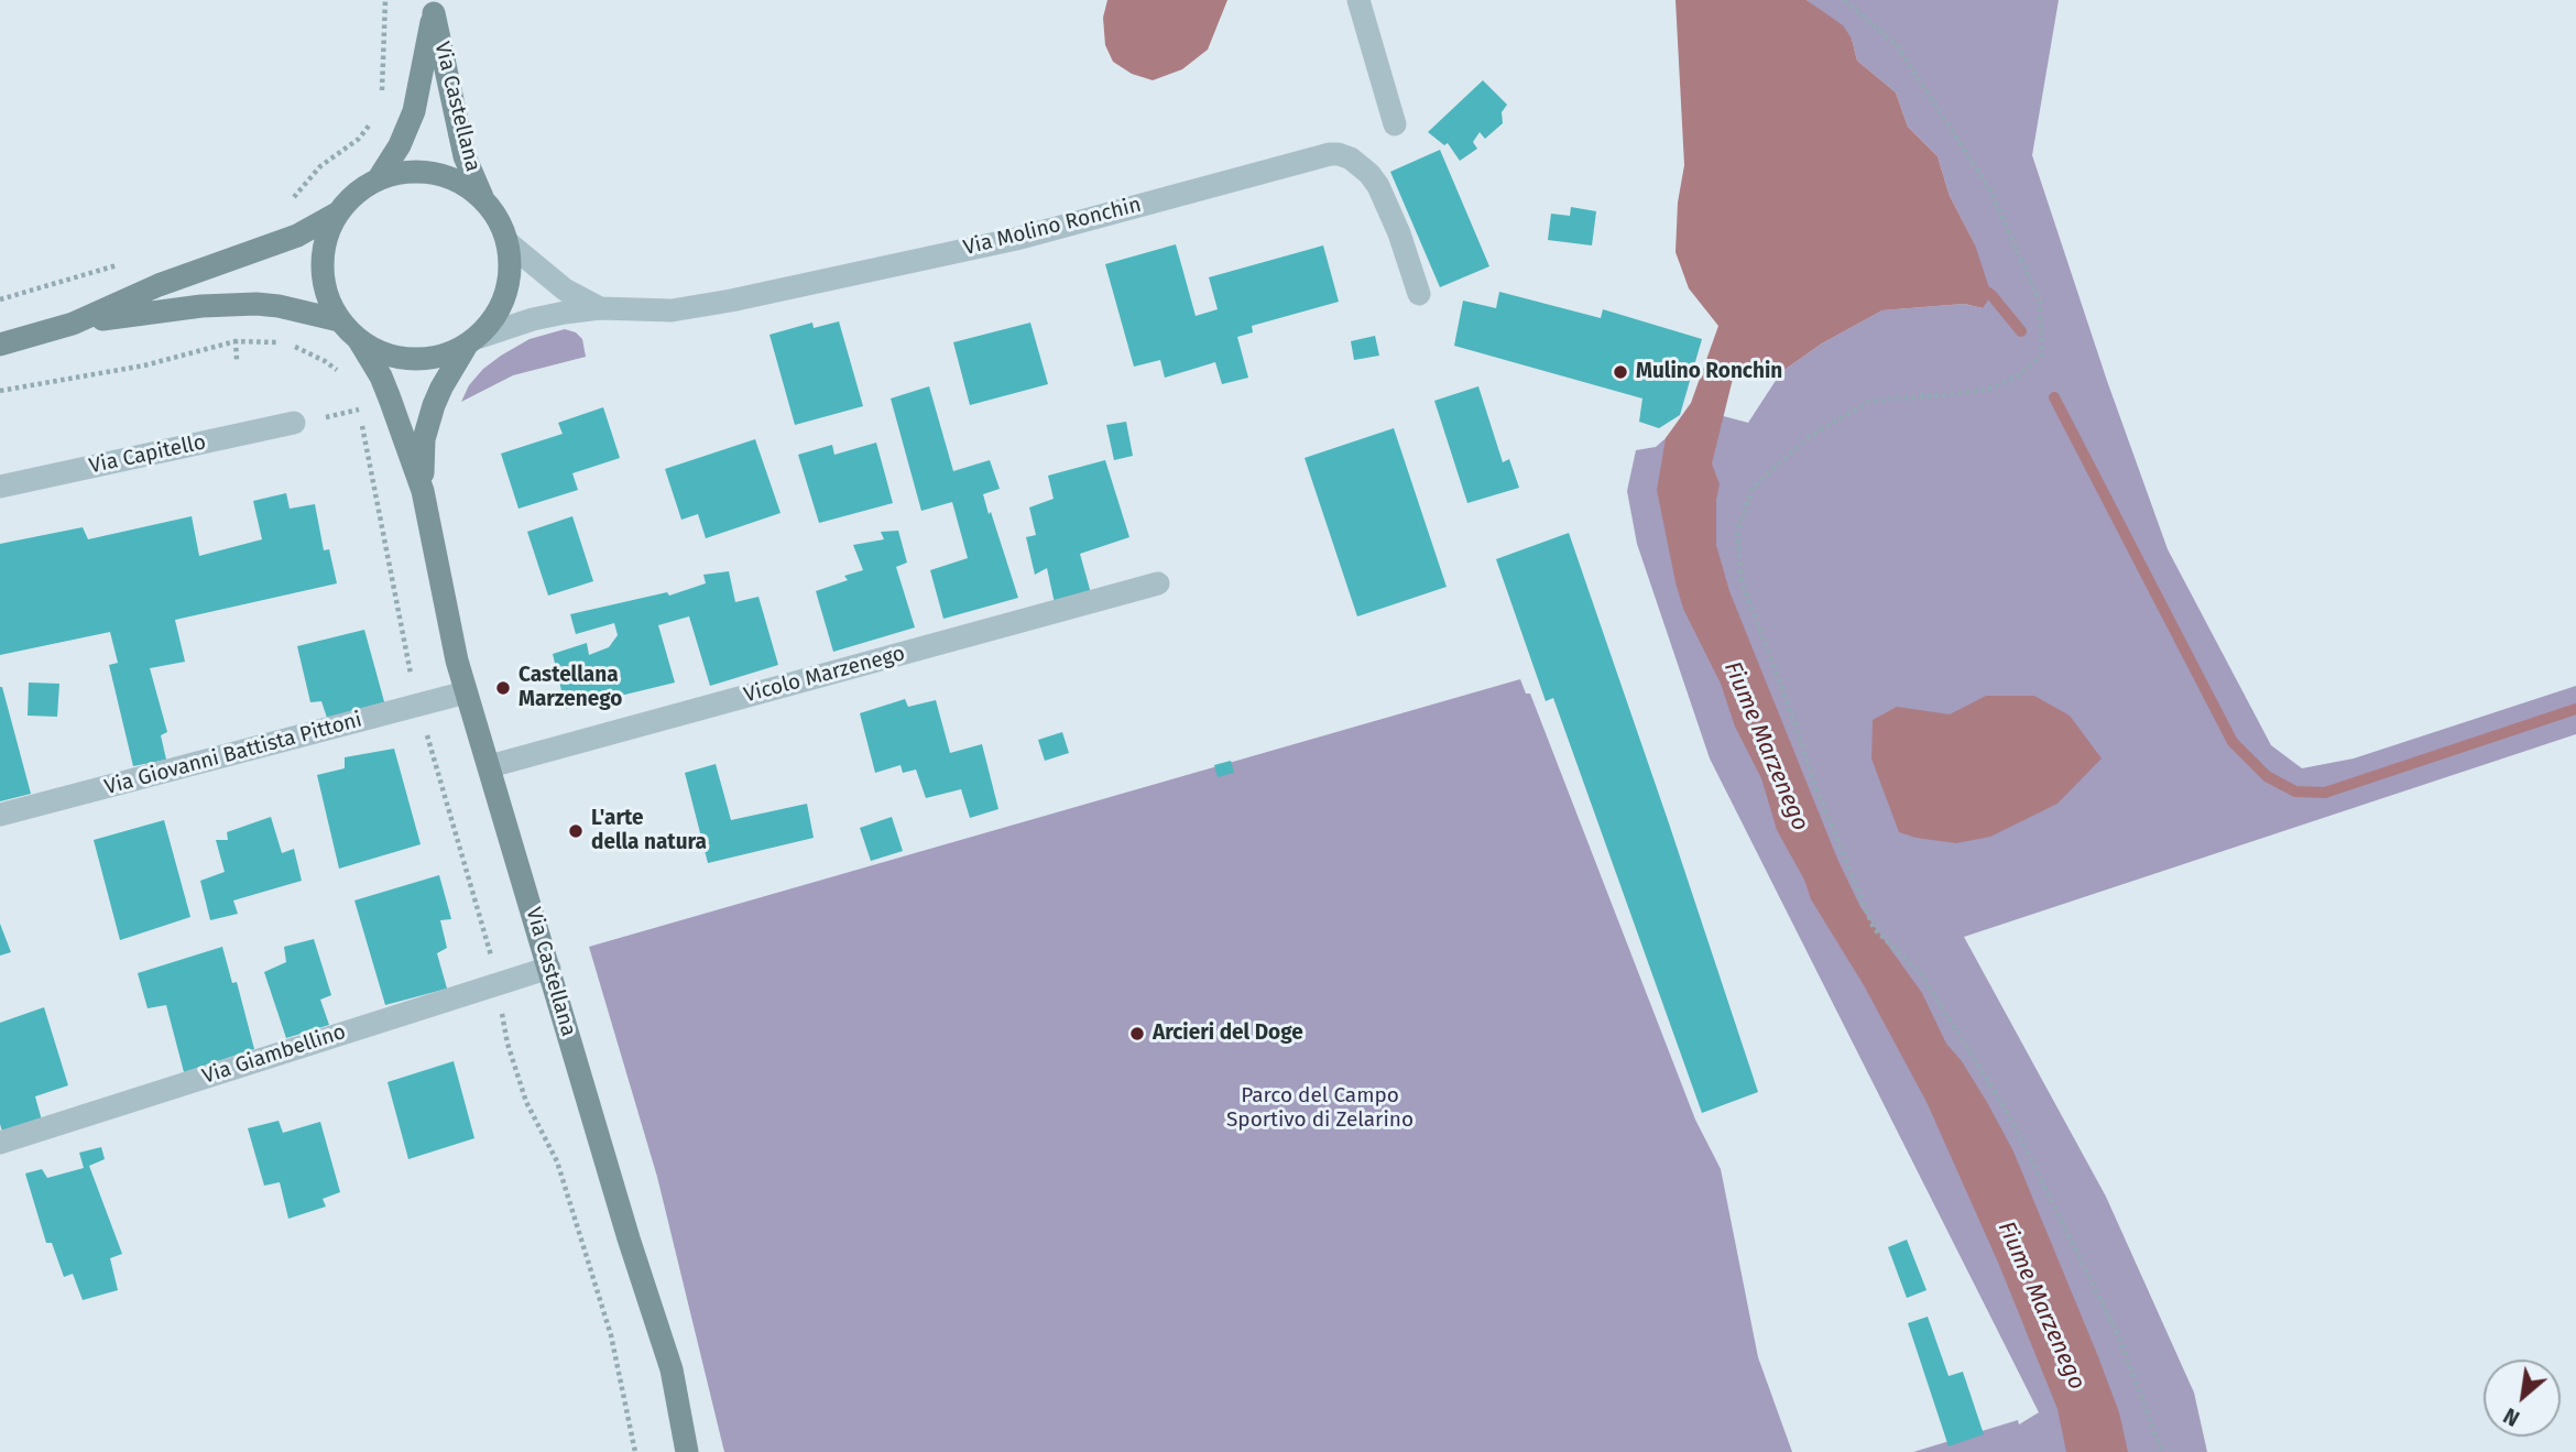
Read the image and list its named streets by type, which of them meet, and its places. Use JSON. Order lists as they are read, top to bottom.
{
  "streets": {
    "street": [
      "Via Castellana",
      "Via Molino Ronchin",
      "Via Capitello",
      "Vicolo Marzenego",
      "Via Giovanni Battista Pittoni",
      "Via Giambellino"
    ]
  },
  "crossings": [
    ["Via Castellana", "Via Molino Ronchin"],
    ["Via Castellana", "Vicolo Marzenego"],
    ["Via Castellana", "Via Giovanni Battista Pittoni"],
    ["Via Castellana", "Via Giambellino"]
  ],
  "water": ["Fiume Marzenego"],
  "parks": ["Parco del Campo Sportivo di Zelarino"],
  "places": [
    "Mulino Ronchin",
    "Castellana Marzenego",
    "L'arte della natura",
    "Arcieri del Doge"
  ],
  "north": "bottom left"
}
